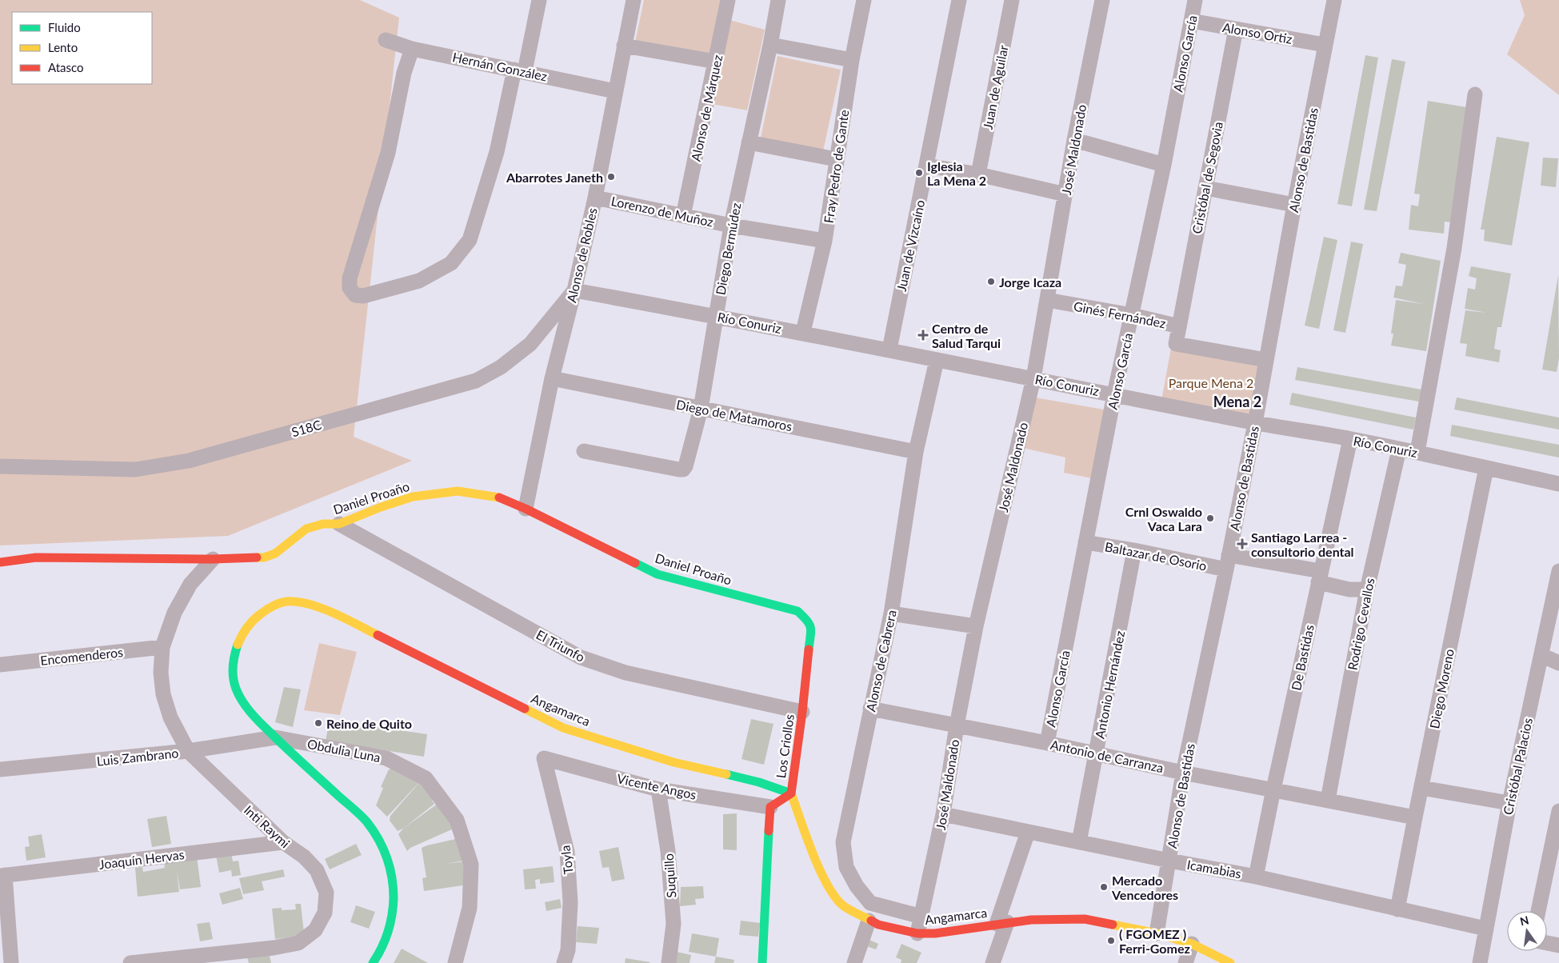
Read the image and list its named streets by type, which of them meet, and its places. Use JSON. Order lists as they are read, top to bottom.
{
  "streets": {
    "street": [
      "Alonso Ortiz",
      "Alonso García",
      "Hernán González",
      "Juan de Aguilar",
      "Alonso de Márquez",
      "José Maldonado",
      "Alonso de Bastidas",
      "Fray Pedro de Gante",
      "Cristóbal de Segovia",
      "Lorenzo de Muñoz",
      "Juan de Vizcaíno",
      "Diego Bermúdez",
      "Alonso de Robles",
      "Ginés Fernández",
      "Río Conuriz",
      "Diego de Matamoros",
      "S18C",
      "Daniel Proaño",
      "Baltazar de Osorio",
      "Rodrigo Cevallos",
      "El Triunfo",
      "Encomenderos",
      "De Bastidas",
      "Alonso de Cabrera",
      "Antonio Hernández",
      "Diego Moreno",
      "Angamarca",
      "Los Criollos",
      "Obdulia Luna",
      "Antonio de Carranza",
      "Luis Zambrano",
      "Cristóbal Palacios",
      "Vicente Angos",
      "Inti Raymi",
      "Joaquín Hervas",
      "Toyla",
      "Icamabias",
      "Suquillo"
    ]
  },
  "crossings": [
    ["Alonso Ortiz", "Alonso García"],
    ["Alonso Ortiz", "Alonso de Bastidas"],
    ["Alonso Ortiz", "Cristóbal de Segovia"],
    ["Alonso García", "Ginés Fernández"],
    ["Alonso García", "Río Conuriz"],
    ["Alonso García", "Baltazar de Osorio"],
    ["Alonso García", "Antonio de Carranza"],
    ["Hernán González", "Alonso de Robles"],
    ["Alonso de Márquez", "Lorenzo de Muñoz"],
    ["José Maldonado", "Ginés Fernández"],
    ["José Maldonado", "Río Conuriz"],
    ["José Maldonado", "Alonso de Cabrera"],
    ["José Maldonado", "Angamarca"],
    ["José Maldonado", "Antonio de Carranza"],
    ["José Maldonado", "Icamabias"],
    ["Alonso de Bastidas", "Ginés Fernández"],
    ["Alonso de Bastidas", "Río Conuriz"],
    ["Alonso de Bastidas", "Baltazar de Osorio"],
    ["Alonso de Bastidas", "Angamarca"],
    ["Alonso de Bastidas", "Antonio de Carranza"],
    ["Alonso de Bastidas", "Icamabias"],
    ["Fray Pedro de Gante", "Lorenzo de Muñoz"],
    ["Fray Pedro de Gante", "Río Conuriz"],
    ["Cristóbal de Segovia", "Ginés Fernández"],
    ["Lorenzo de Muñoz", "Diego Bermúdez"],
    ["Lorenzo de Muñoz", "Alonso de Robles"],
    ["Juan de Vizcaíno", "Río Conuriz"],
    ["Diego Bermúdez", "Río Conuriz"],
    ["Diego Bermúdez", "Diego de Matamoros"],
    ["Alonso de Robles", "Río Conuriz"],
    ["Alonso de Robles", "Diego de Matamoros"],
    ["Alonso de Robles", "S18C"],
    ["Alonso de Robles", "Daniel Proaño"],
    ["Río Conuriz", "S18C"],
    ["Río Conuriz", "Rodrigo Cevallos"],
    ["Río Conuriz", "De Bastidas"],
    ["Río Conuriz", "Alonso de Cabrera"],
    ["Río Conuriz", "Diego Moreno"],
    ["Diego de Matamoros", "Alonso de Cabrera"],
    ["Daniel Proaño", "El Triunfo"],
    ["Daniel Proaño", "Los Criollos"],
    ["Daniel Proaño", "Inti Raymi"],
    ["Baltazar de Osorio", "De Bastidas"],
    ["Baltazar de Osorio", "Antonio Hernández"],
    ["Rodrigo Cevallos", "Antonio de Carranza"],
    ["El Triunfo", "Los Criollos"],
    ["Encomenderos", "Inti Raymi"],
    ["De Bastidas", "Antonio de Carranza"],
    ["De Bastidas", "Icamabias"],
    ["Alonso de Cabrera", "Antonio de Carranza"],
    ["Antonio Hernández", "Antonio de Carranza"],
    ["Antonio Hernández", "Icamabias"],
    ["Diego Moreno", "Antonio de Carranza"],
    ["Diego Moreno", "Icamabias"],
    ["Angamarca", "Los Criollos"],
    ["Angamarca", "Obdulia Luna"],
    ["Angamarca", "Luis Zambrano"],
    ["Los Criollos", "Vicente Angos"],
    ["Obdulia Luna", "Luis Zambrano"],
    ["Luis Zambrano", "Inti Raymi"],
    ["Cristóbal Palacios", "Icamabias"],
    ["Vicente Angos", "Toyla"],
    ["Vicente Angos", "Suquillo"],
    ["Inti Raymi", "Joaquín Hervas"]
  ],
  "districts": ["Mena 2"],
  "parks": ["Parque Mena 2"],
  "places": {
    "other": [
      "Iglesia La Mena 2",
      "Abarrotes Janeth",
      "Jorge Icaza",
      "Crnl Oswaldo Vaca Lara",
      "Reino de Quito",
      "Mercado Vencedores",
      "( FGOMEZ ) Ferri-Gomez"
    ],
    "health": ["Centro de Salud Tarqui", "Santiago Larrea - consultorio dental"]
  },
  "legend": ["Fluido", "Lento", "Atasco"],
  "north": "top"
}
